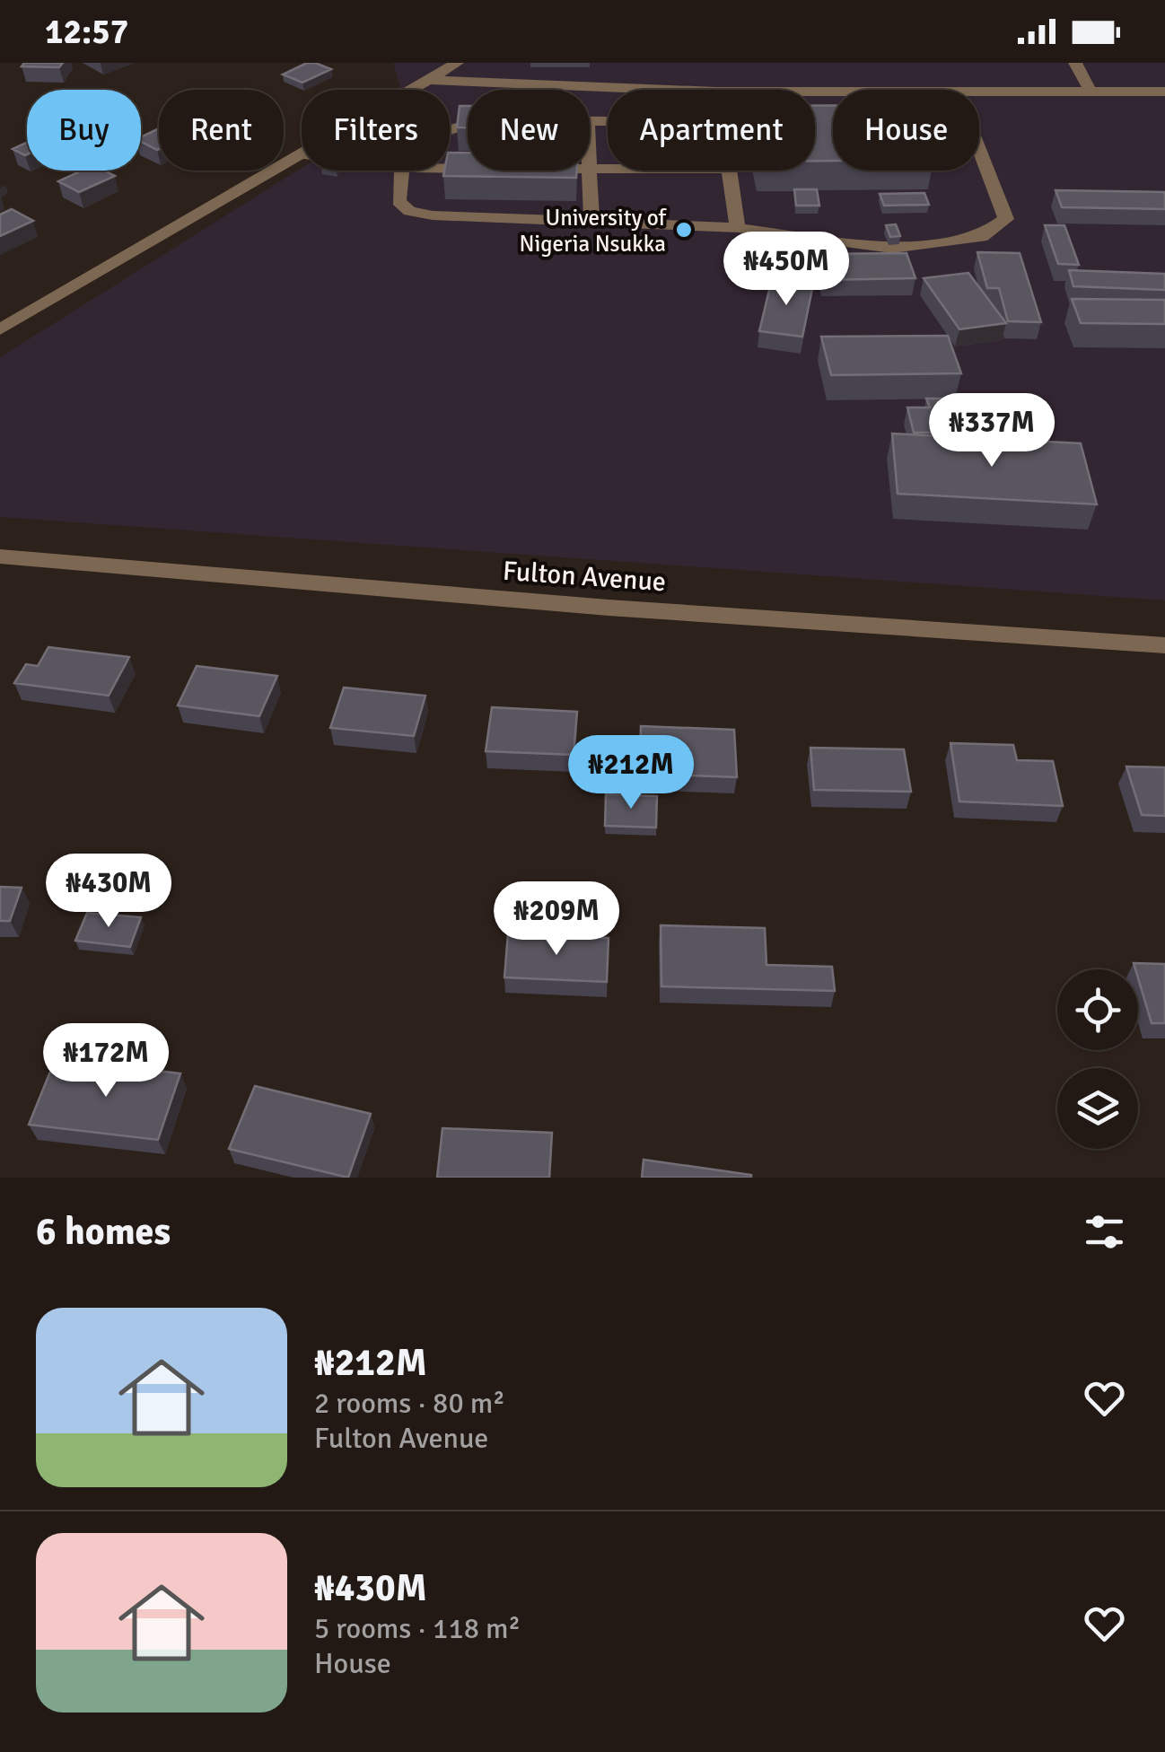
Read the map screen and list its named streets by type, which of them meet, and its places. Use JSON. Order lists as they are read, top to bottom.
{
  "streets": {
    "street": ["Fulton Avenue"]
  },
  "places": ["University of Nigeria Nsukka"],
  "page": {
    "status": "12:57",
    "chip": [
      "Buy",
      "Rent",
      "Filters",
      "New",
      "Apartment",
      "House"
    ],
    "price": [
      "₦450M",
      "₦337M",
      "₦212M",
      "₦430M",
      "₦209M",
      "₦172M"
    ],
    "heading": "6 homes",
    "list": [
      {
        "name": "₦212M",
        "note": "2 rooms · 80 m² · Fulton Avenue"
      },
      {
        "name": "₦430M",
        "note": "5 rooms · 118 m² · House"
      }
    ]
  }
}
